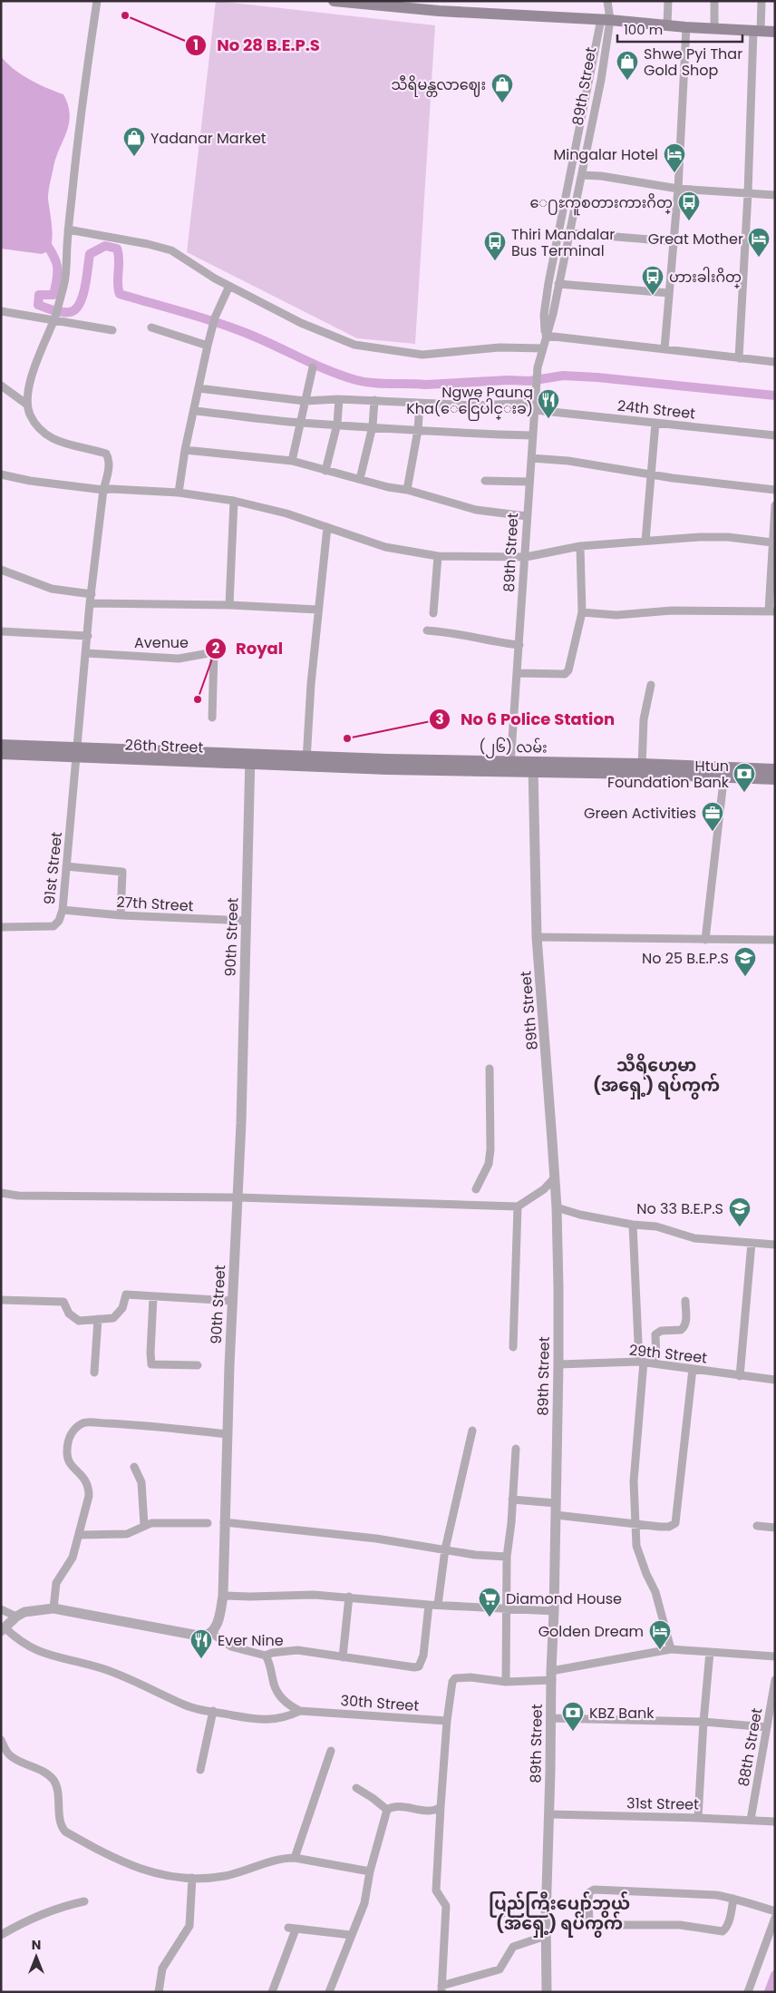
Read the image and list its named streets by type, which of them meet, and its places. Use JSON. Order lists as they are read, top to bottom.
{
  "streets": {
    "main road": ["26th Street", "(၂၆) လမ်း"],
    "street": [
      "89th Street",
      "24th Street",
      "Avenue",
      "91st Street",
      "27th Street",
      "90th Street",
      "29th Street",
      "30th Street",
      "88th Street",
      "31st Street"
    ]
  },
  "crossings": [
    ["89th Street", "24th Street"],
    ["89th Street", "(၂၆) လမ်း"],
    ["89th Street", "29th Street"],
    ["89th Street", "31st Street"],
    ["Avenue", "91st Street"],
    ["26th Street", "(၂၆) လမ်း"],
    ["26th Street", "91st Street"],
    ["26th Street", "90th Street"],
    ["(၂၆) လမ်း", "90th Street"],
    ["91st Street", "27th Street"],
    ["27th Street", "90th Street"],
    ["88th Street", "31st Street"]
  ],
  "districts": ["သီရိဟေမာ (အရှေ့) ရပ်ကွက်", "ပြည်ကြီးပျော်ဘွယ် (အရှေ့) ရပ်ကွက်"],
  "places": {
    "other": ["No 28 B.E.P.S", "Royal", "No 6 Police Station"],
    "shop": ["Shwe Pyi Thar Gold Shop", "သီရိမန္တလာဈေး", "Yadanar Market"],
    "hotel": ["Mingalar Hotel", "Great Mother", "Golden Dream"],
    "bus stop": ["ေ႐ႊကူစတားကားဂိတ္", "Thiri Mandalar Bus Terminal", "ဟားခါးဂိတ္"],
    "restaurant": ["Ngwe Paung Kha(ေငြေပါင္းခ)", "Ever Nine"],
    "bank": ["Htun Foundation Bank", "KBZ Bank"],
    "office": ["Green Activities"],
    "school or university": ["No 25 B.E.P.S", "No 33 B.E.P.S"],
    "supermarket": ["Diamond House"]
  },
  "scale_bar": "100 m",
  "north": "top"
}
